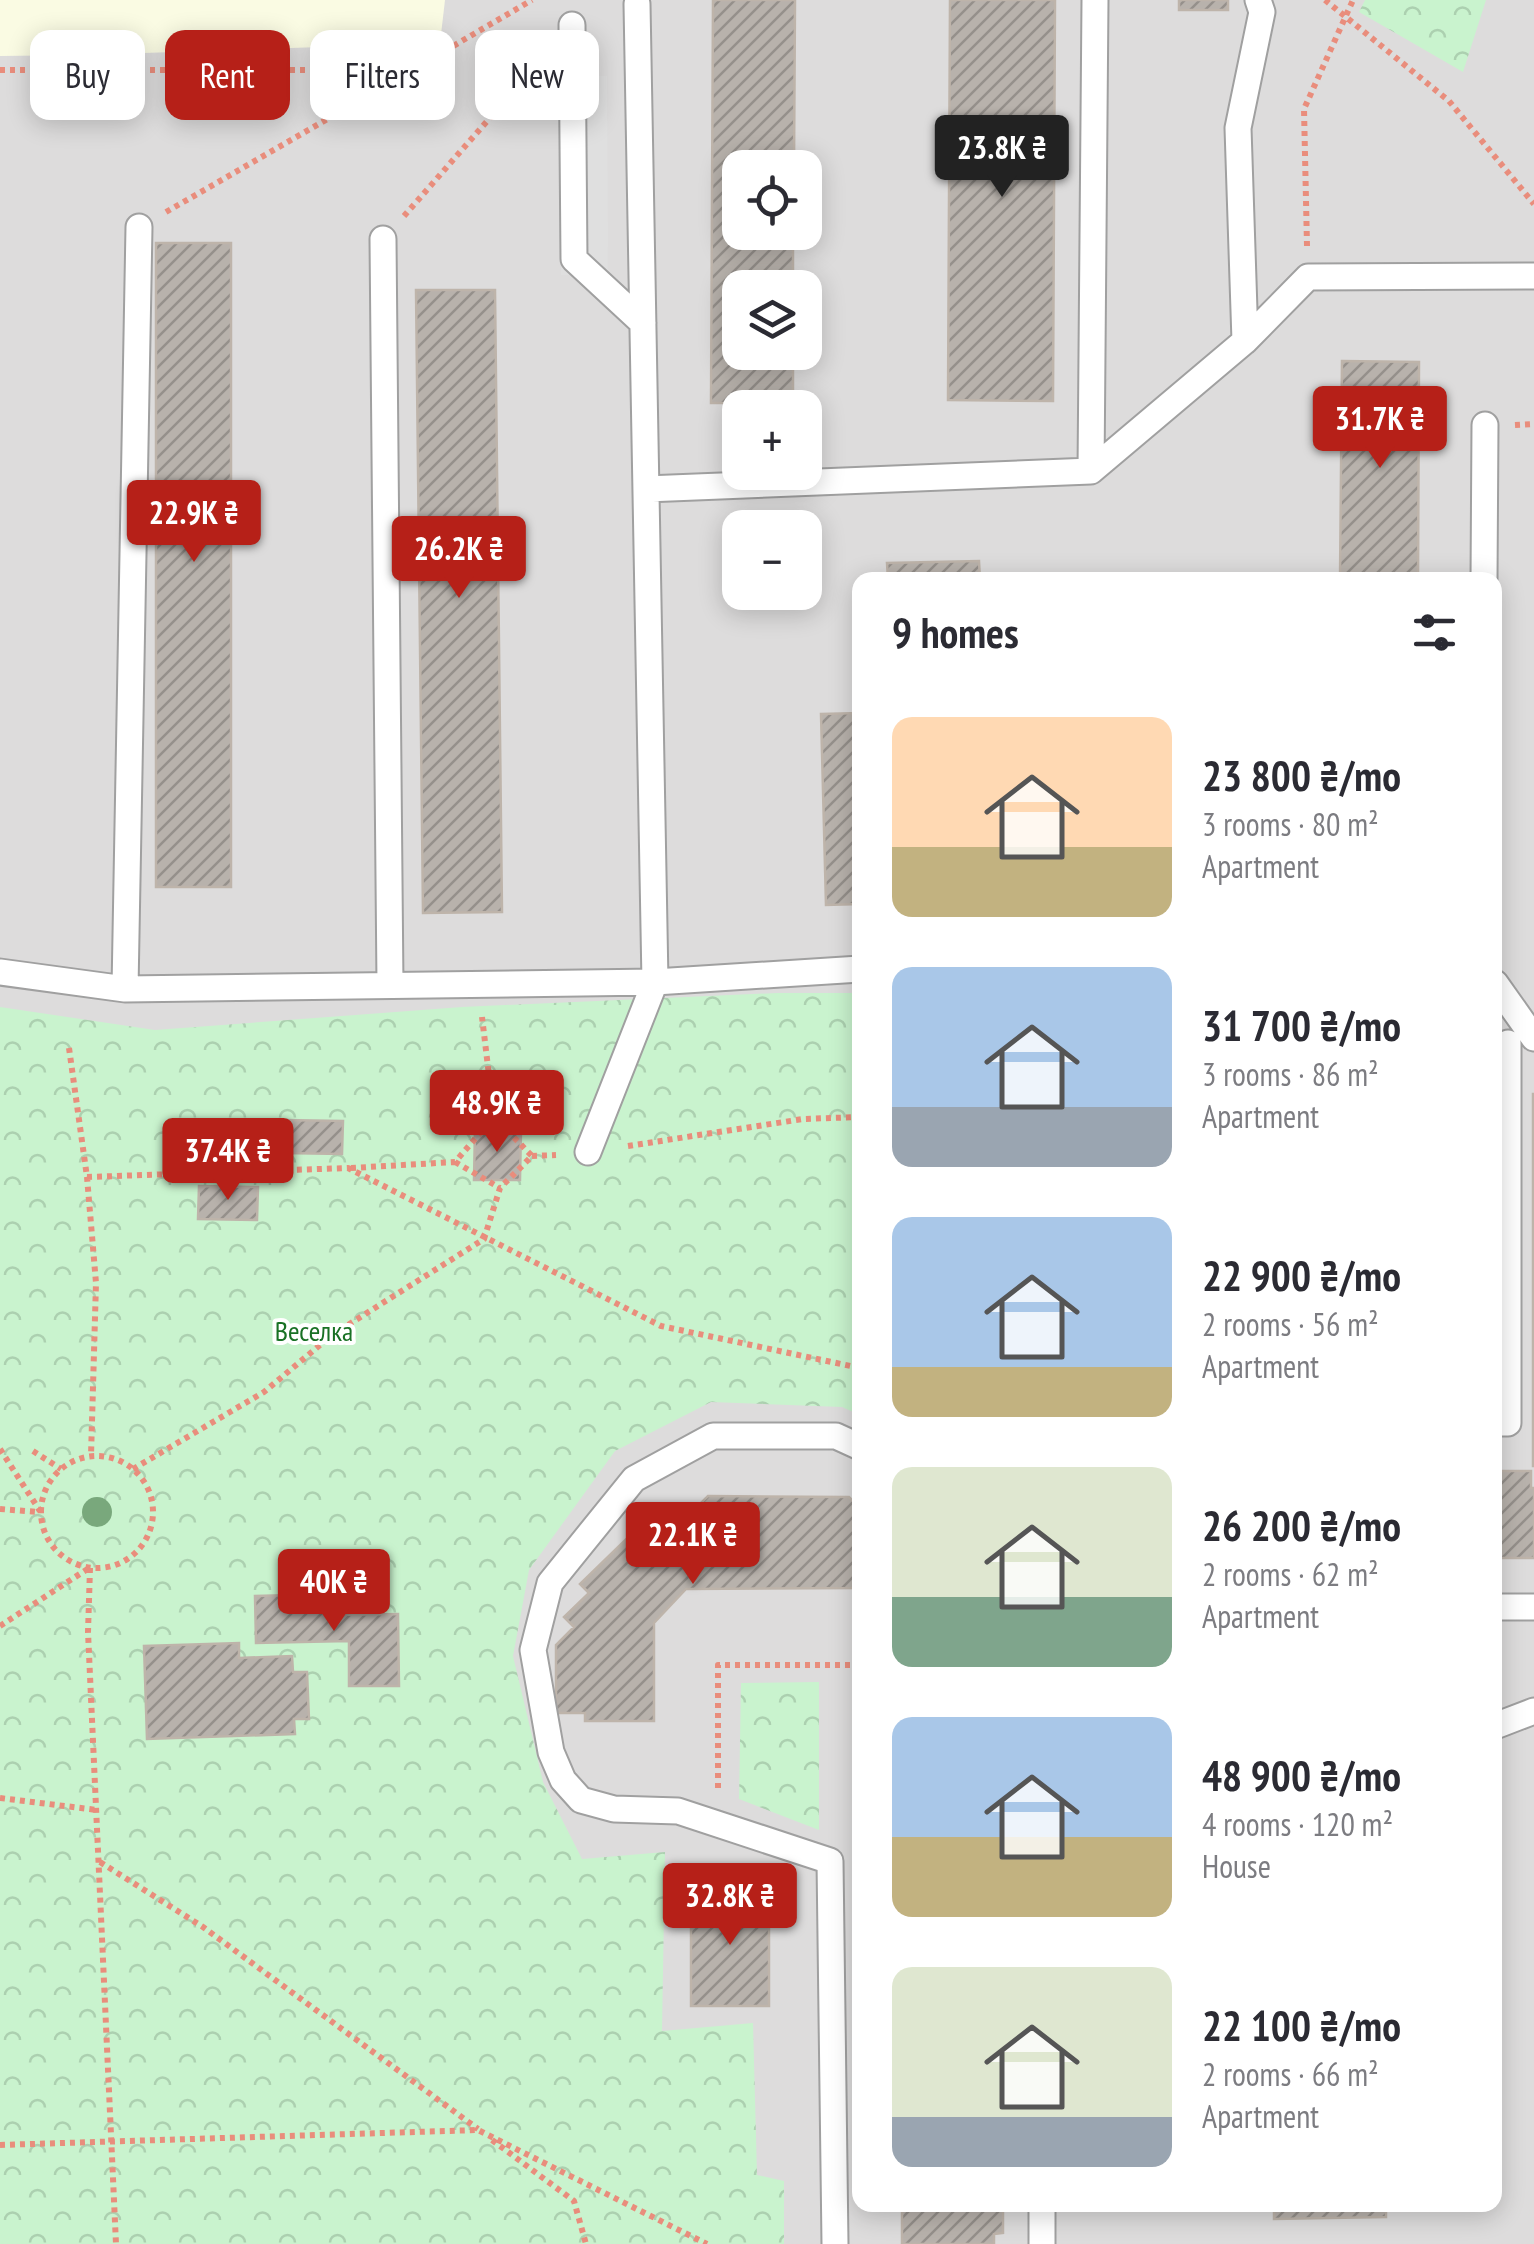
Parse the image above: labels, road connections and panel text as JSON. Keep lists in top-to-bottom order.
{
  "parks": ["Веселка"],
  "page": {
    "chip": [
      "Buy",
      "Rent",
      "Filters",
      "New"
    ],
    "price": [
      "23.8K ₴",
      "31.7K ₴",
      "22.9K ₴",
      "26.2K ₴",
      "48.9K ₴",
      "37.4K ₴",
      "22.1K ₴",
      "40K ₴",
      "32.8K ₴"
    ],
    "map_buttons": ["+", "−"],
    "heading": "9 homes",
    "list": [
      {
        "name": "23 800 ₴/mo",
        "note": "3 rooms · 80 m² · Apartment"
      },
      {
        "name": "31 700 ₴/mo",
        "note": "3 rooms · 86 m² · Apartment"
      },
      {
        "name": "22 900 ₴/mo",
        "note": "2 rooms · 56 m² · Apartment"
      },
      {
        "name": "26 200 ₴/mo",
        "note": "2 rooms · 62 m² · Apartment"
      },
      {
        "name": "48 900 ₴/mo",
        "note": "4 rooms · 120 m² · House"
      },
      {
        "name": "22 100 ₴/mo",
        "note": "2 rooms · 66 m² · Apartment"
      }
    ]
  }
}
